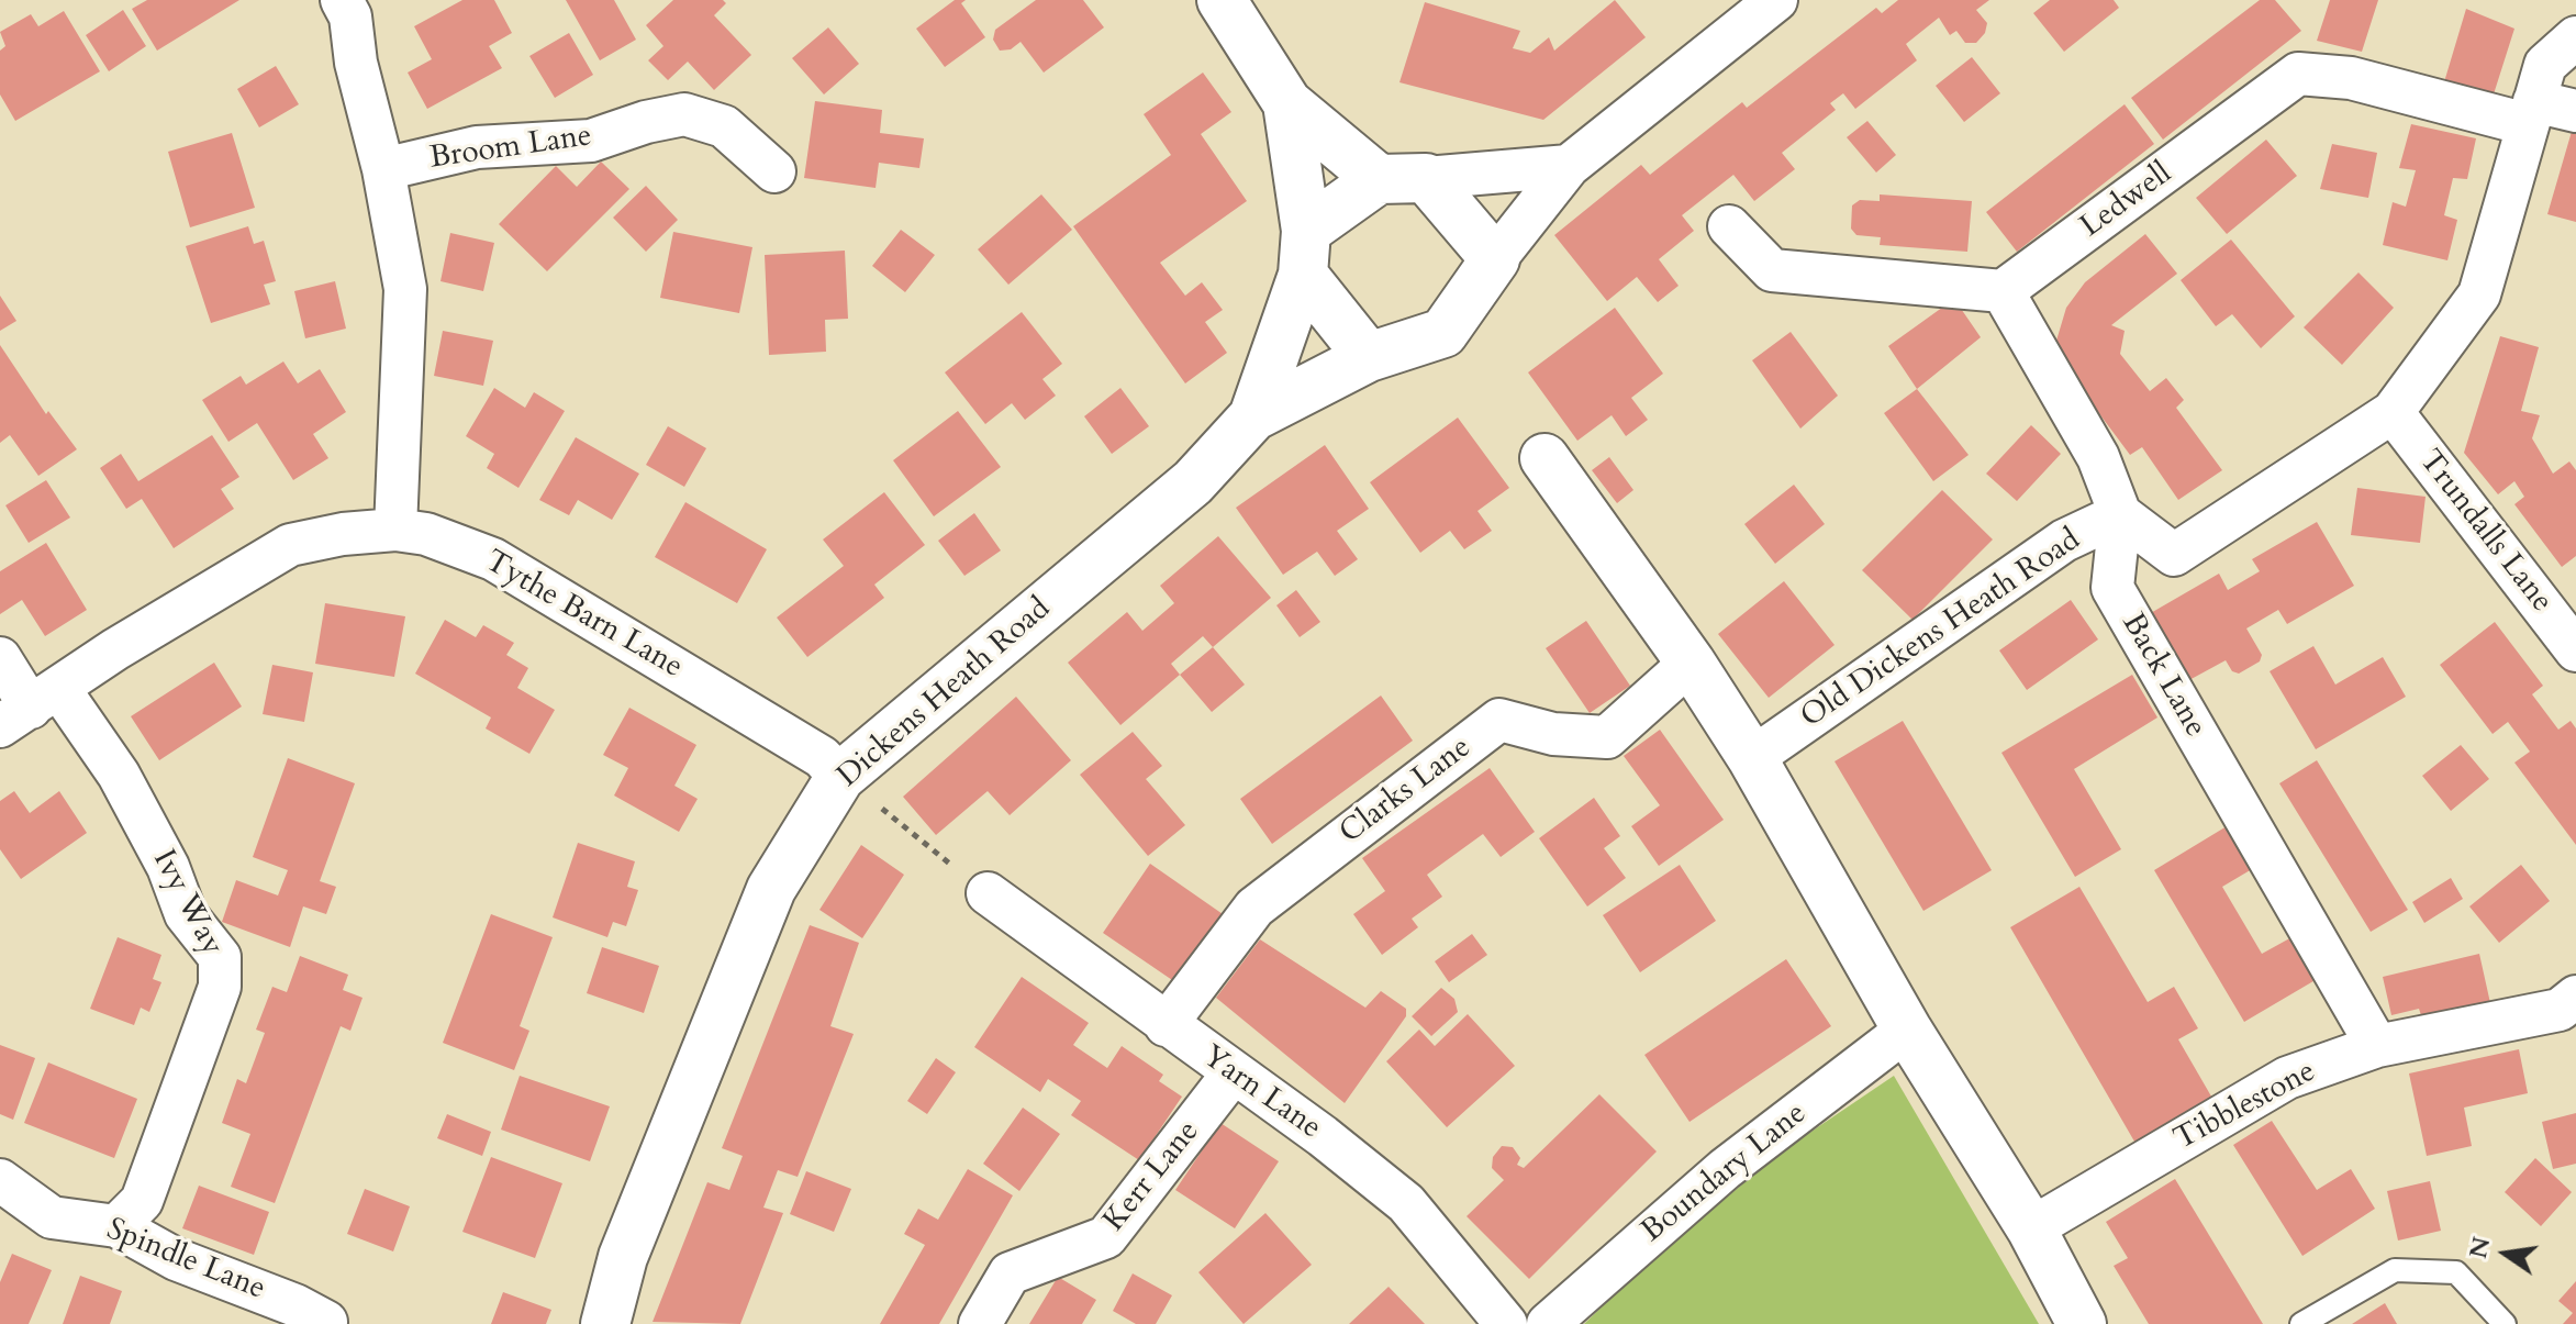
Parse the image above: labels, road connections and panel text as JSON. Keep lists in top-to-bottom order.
{
  "streets": {
    "street": [
      "Broom Lane",
      "Ledwell",
      "Trundalls Lane",
      "Tythe Barn Lane",
      "Old Dickens Heath Road",
      "Back Lane",
      "Dickens Heath Road",
      "Clarks Lane",
      "Ivy Way",
      "Yarn Lane",
      "Tibblestone",
      "Boundary Lane",
      "Kerr Lane",
      "Spindle Lane"
    ]
  },
  "crossings": [
    ["Ledwell", "Back Lane"],
    ["Tythe Barn Lane", "Dickens Heath Road"],
    ["Tythe Barn Lane", "Ivy Way"],
    ["Old Dickens Heath Road", "Back Lane"],
    ["Back Lane", "Tibblestone"],
    ["Clarks Lane", "Yarn Lane"],
    ["Ivy Way", "Spindle Lane"],
    ["Yarn Lane", "Kerr Lane"]
  ],
  "north": "left"
}
